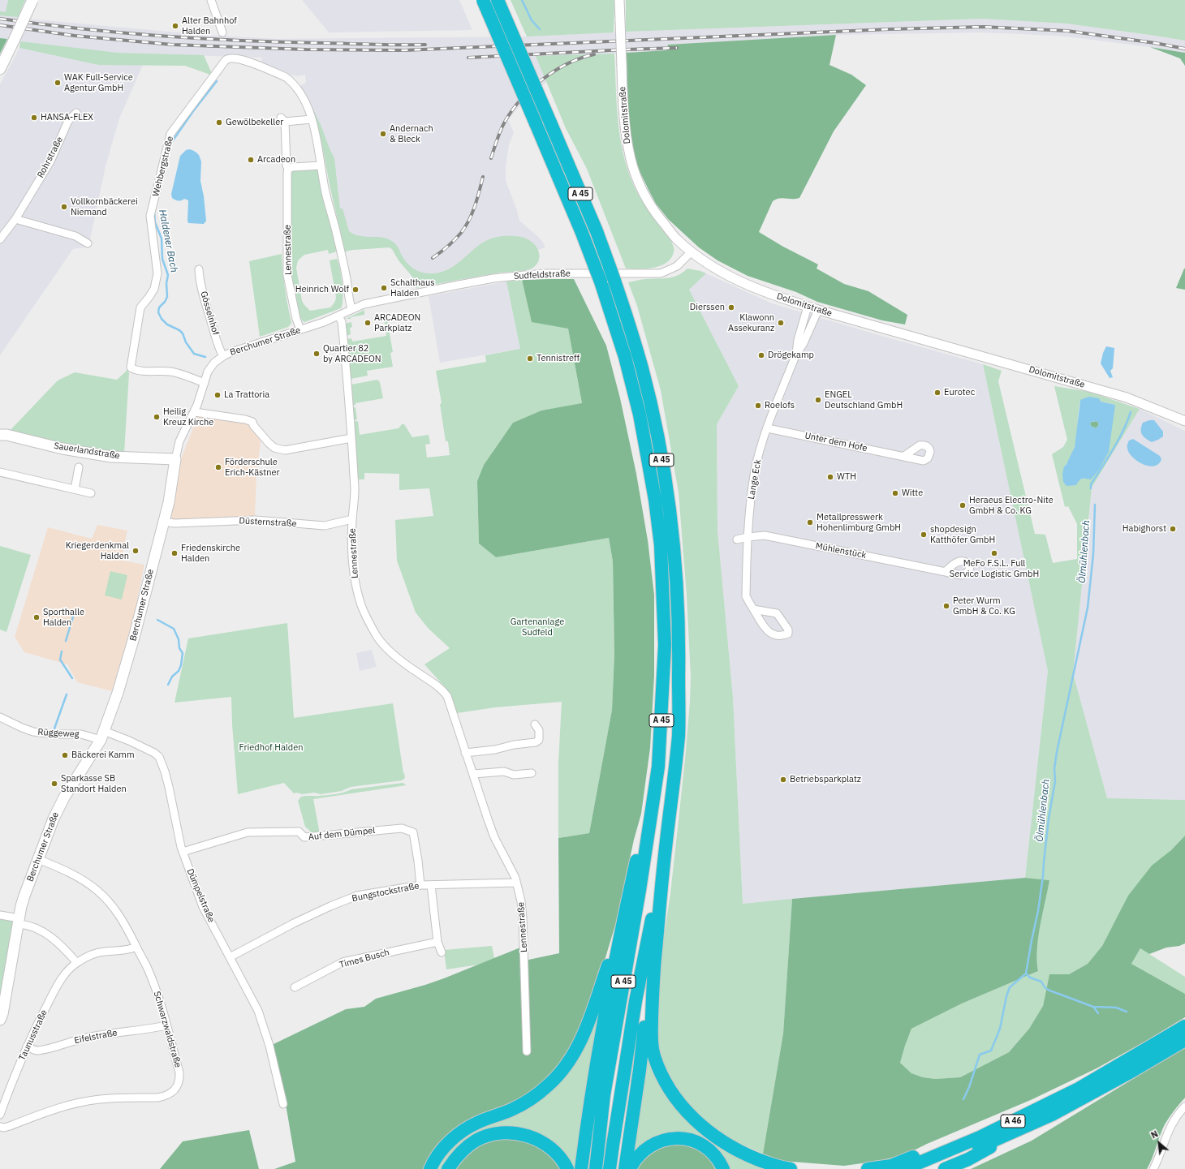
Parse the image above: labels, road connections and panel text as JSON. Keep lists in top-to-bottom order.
{
  "streets": {
    "highway": ["A 45", "A 46"],
    "main road": ["Berchumer Straße", "Sauerlandstraße"],
    "street": [
      "Dolomitstraße",
      "Rohrstraße",
      "Wehbergstraße",
      "Lennestraße",
      "Sudfeldstraße",
      "Gösselnhof",
      "Unter dem Hofe",
      "Lange Eck",
      "Düsternstraße",
      "Mühlenstück",
      "Rüggeweg",
      "Auf dem Dümpel",
      "Bungstockstraße",
      "Dümpelstraße",
      "Times Busch",
      "Schwarzwaldstraße",
      "Taunusstraße",
      "Eifelstraße"
    ]
  },
  "crossings": [
    ["Dolomitstraße", "Sudfeldstraße"],
    ["Dolomitstraße", "Lange Eck"],
    ["Wehbergstraße", "Lennestraße"],
    ["Wehbergstraße", "Berchumer Straße"],
    ["Lennestraße", "Berchumer Straße"],
    ["Lennestraße", "Düsternstraße"],
    ["Lennestraße", "Bungstockstraße"],
    ["Sudfeldstraße", "Berchumer Straße"],
    ["Gösselnhof", "Berchumer Straße"],
    ["Berchumer Straße", "Sauerlandstraße"],
    ["Berchumer Straße", "Düsternstraße"],
    ["Berchumer Straße", "Rüggeweg"],
    ["Berchumer Straße", "Dümpelstraße"],
    ["Berchumer Straße", "Schwarzwaldstraße"],
    ["Unter dem Hofe", "Lange Eck"],
    ["Lange Eck", "Mühlenstück"],
    ["Rüggeweg", "Dümpelstraße"],
    ["Auf dem Dümpel", "Bungstockstraße"],
    ["Auf dem Dümpel", "Dümpelstraße"],
    ["Bungstockstraße", "Dümpelstraße"],
    ["Schwarzwaldstraße", "Taunusstraße"],
    ["Schwarzwaldstraße", "Eifelstraße"],
    ["Taunusstraße", "Eifelstraße"]
  ],
  "water": ["Haldener Bach", "Ölmühlenbach"],
  "parks": ["Gartenanlage Sudfeld", "Friedhof Halden"],
  "places": [
    "Alter Bahnhof Halden",
    "WAK Full-Service Agentur GmbH",
    "HANSA-FLEX",
    "Gewölbekeller",
    "Andernach & Bleck",
    "Arcadeon",
    "Vollkornbäckerei Niemand",
    "Schalthaus Halden",
    "Heinrich Wolf",
    "Dierssen",
    "ARCADEON Parkplatz",
    "Klawonn Assekuranz",
    "Quartier 82 by ARCADEON",
    "Drögekamp",
    "Tennistreff",
    "Eurotec",
    "La Trattoria",
    "ENGEL Deutschland GmbH",
    "Roelofs",
    "Heilig Kreuz Kirche",
    "Förderschule Erich-Kästner",
    "WTH",
    "Witte",
    "Heraeus Electro-Nite GmbH & Co. KG",
    "Metallpresswerk Hohenlimburg GmbH",
    "Habighorst",
    "shopdesign Katthöfer GmbH",
    "Kriegerdenkmal Halden",
    "Friedenskirche Halden",
    "MeFo F.S.L. Full Service Logistic GmbH",
    "Peter Wurm GmbH & Co. KG",
    "Sporthalle Halden",
    "Bäckerei Kamm",
    "Betriebsparkplatz",
    "Sparkasse SB Standort Halden"
  ],
  "north": "top left"
}
